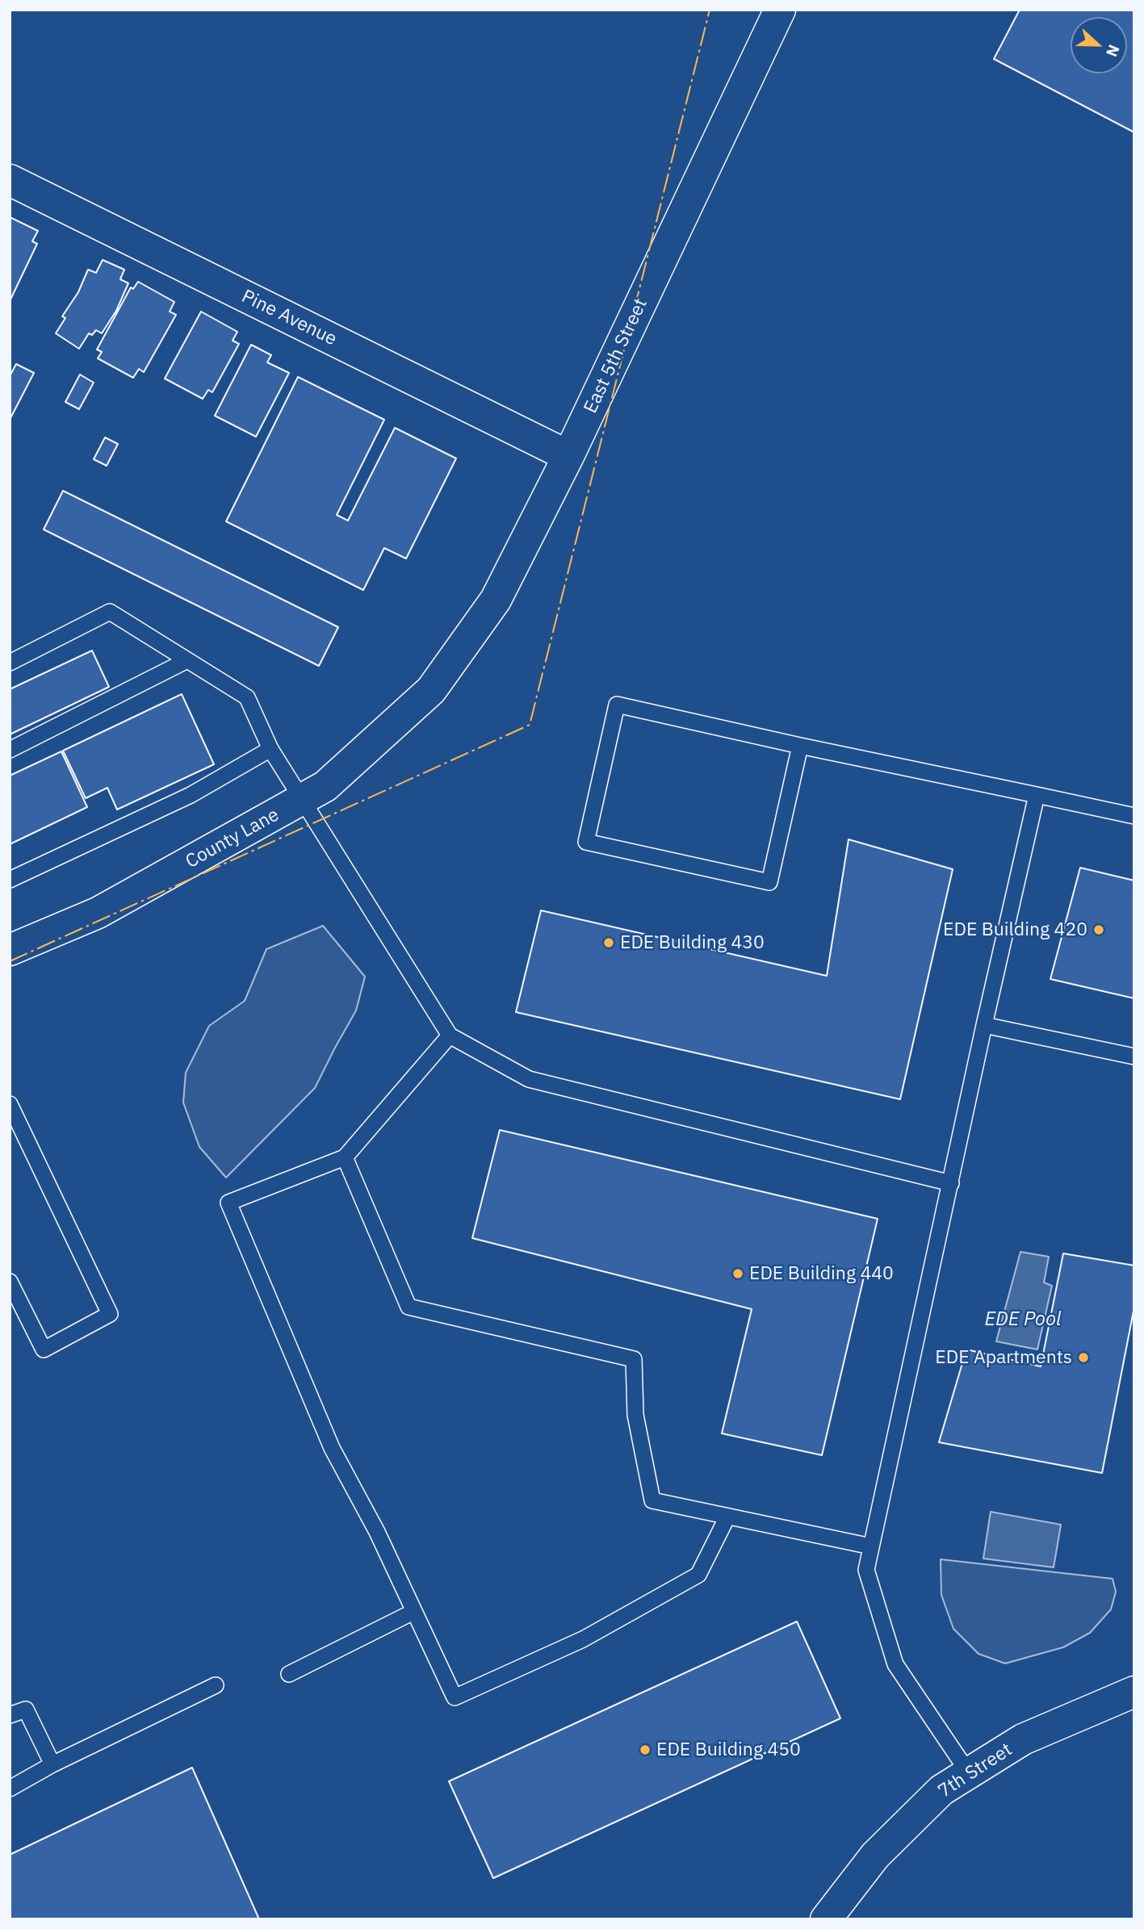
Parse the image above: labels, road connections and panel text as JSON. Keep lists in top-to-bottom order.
{
  "streets": {
    "street": [
      "Pine Avenue",
      "East 5th Street",
      "County Lane",
      "7th Street"
    ]
  },
  "crossings": [
    ["Pine Avenue", "East 5th Street"],
    ["East 5th Street", "County Lane"]
  ],
  "water": ["EDE Pool"],
  "places": [
    "EDE Building 420",
    "EDE Building 430",
    "EDE Building 440",
    "EDE Apartments",
    "EDE Building 450"
  ],
  "north": "right"
}
